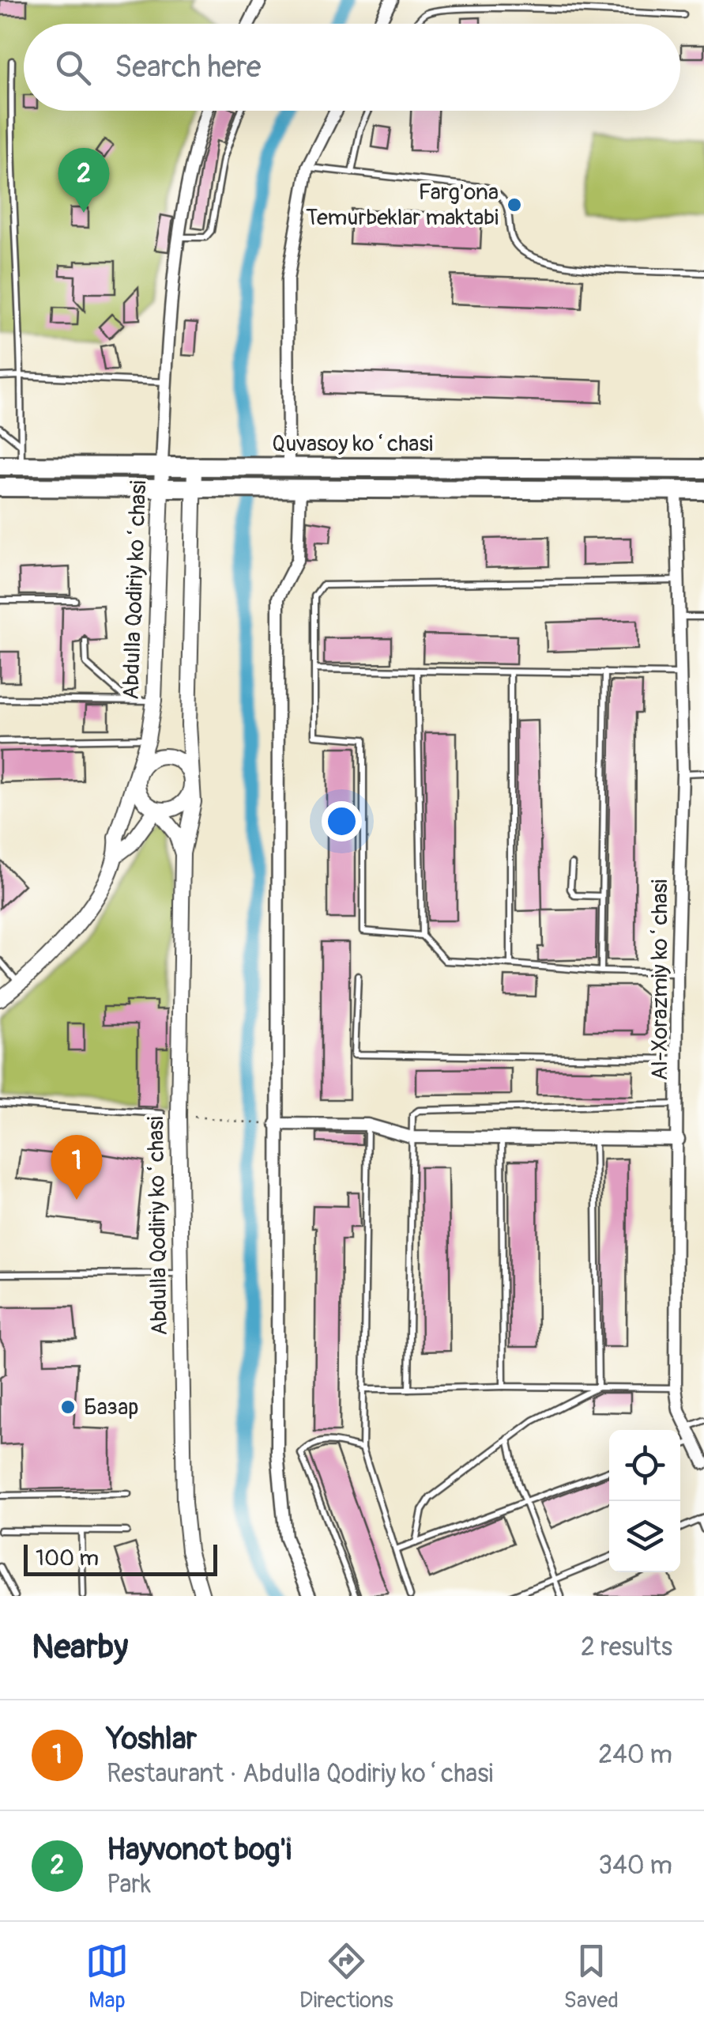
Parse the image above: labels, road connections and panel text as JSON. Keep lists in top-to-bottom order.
{
  "streets": {
    "main road": ["Quvasoy koʻchasi"],
    "street": ["Abdulla Qodiriy koʻchasi", "Al-Xorazmiy koʻchasi"]
  },
  "crossings": [
    ["Quvasoy koʻchasi", "Abdulla Qodiriy koʻchasi"],
    ["Quvasoy koʻchasi", "Al-Xorazmiy koʻchasi"]
  ],
  "places": ["Farg'ona Temurbeklar maktabi", "Базар"],
  "scale_bar": "100 m",
  "page": {
    "search": "Search here",
    "pins": ["2", "1"],
    "scale": "100 m",
    "heading": ["Nearby", "2 results"],
    "list": [
      {
        "mark": "1",
        "name": "Yoshlar",
        "note": "Restaurant · Abdulla Qodiriy koʻchasi",
        "value": "240 m"
      },
      {
        "mark": "2",
        "name": "Hayvonot bog'i",
        "note": "Park",
        "value": "340 m"
      }
    ],
    "nav": ["Map", "Directions", "Saved"]
  }
}
